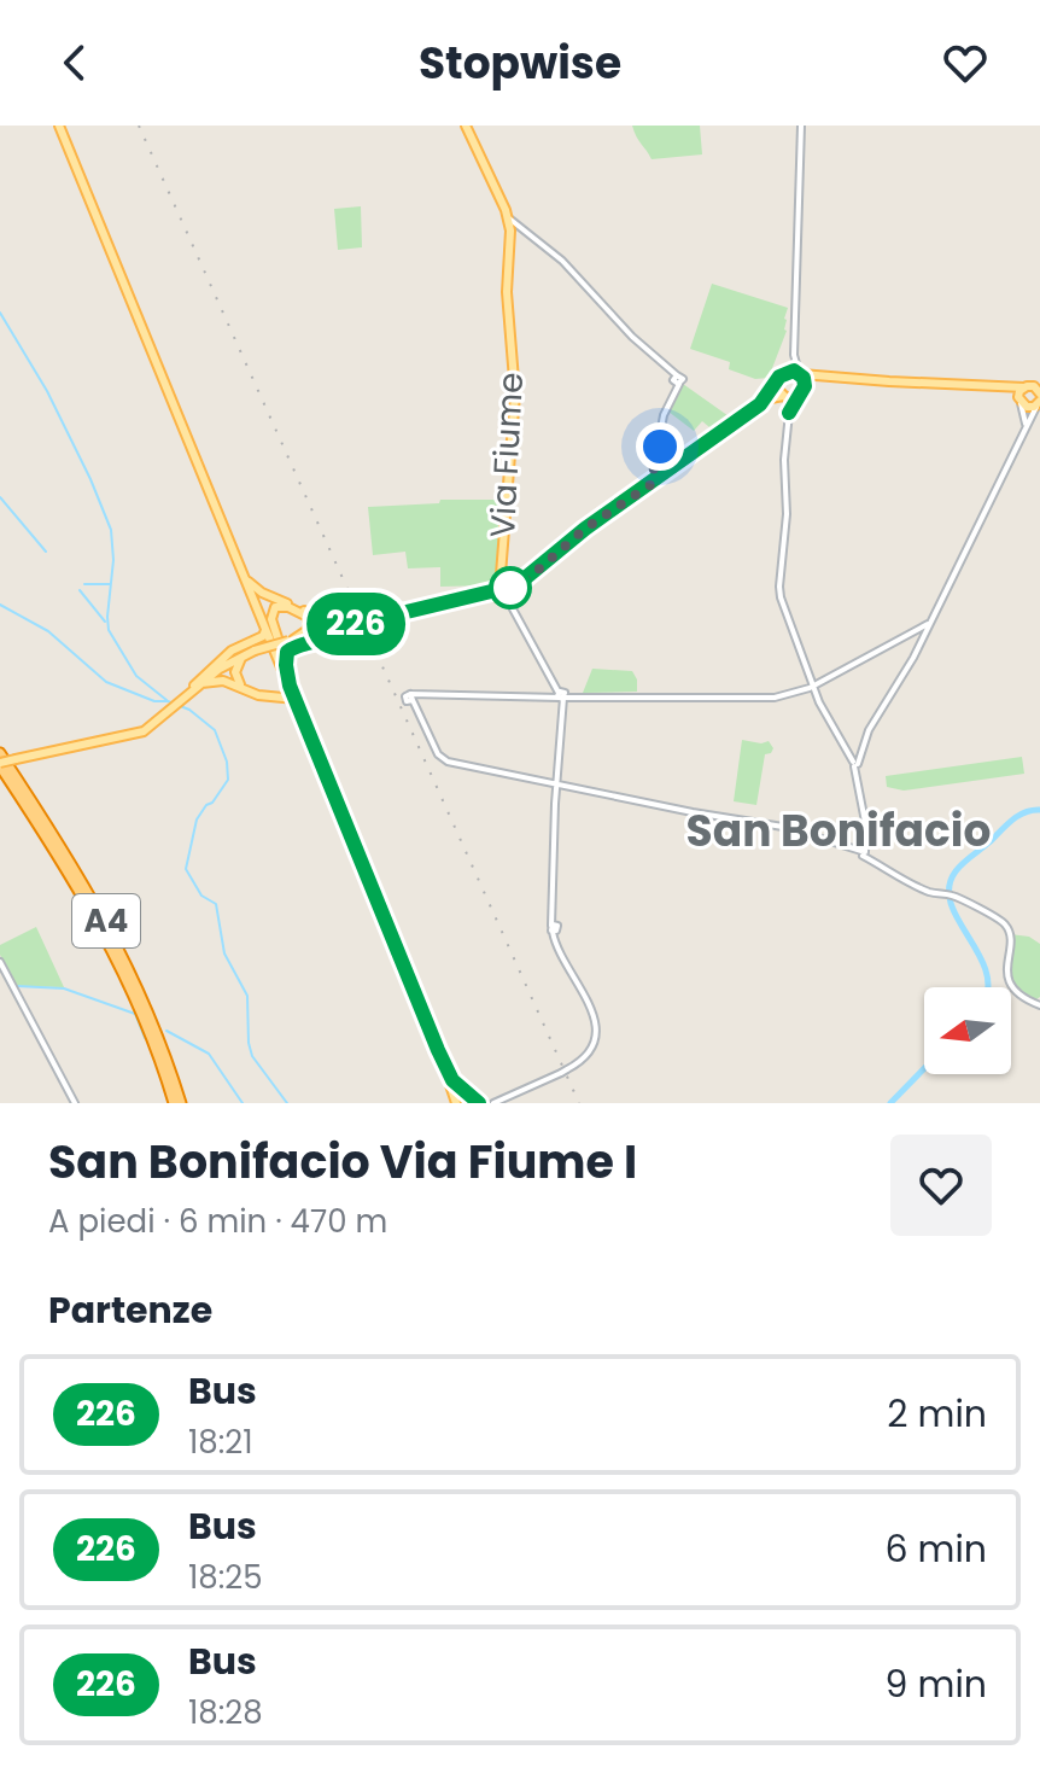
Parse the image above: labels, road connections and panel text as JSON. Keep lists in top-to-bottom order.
{
  "streets": {
    "highway": ["A4"],
    "main road": ["Via Fiume"]
  },
  "districts": ["San Bonifacio"],
  "lines": ["bus line 226"],
  "north": "left",
  "page": {
    "header": "Stopwise",
    "on_map": "226",
    "heading": [
      ["San Bonifacio Via Fiume I", "A piedi · 6 min · 470 m"],
      "Partenze"
    ],
    "list": [
      {
        "mark": "226",
        "name": "Bus",
        "note": "18:21",
        "value": "2 min"
      },
      {
        "mark": "226",
        "name": "Bus",
        "note": "18:25",
        "value": "6 min"
      },
      {
        "mark": "226",
        "name": "Bus",
        "note": "18:28",
        "value": "9 min"
      }
    ]
  }
}
